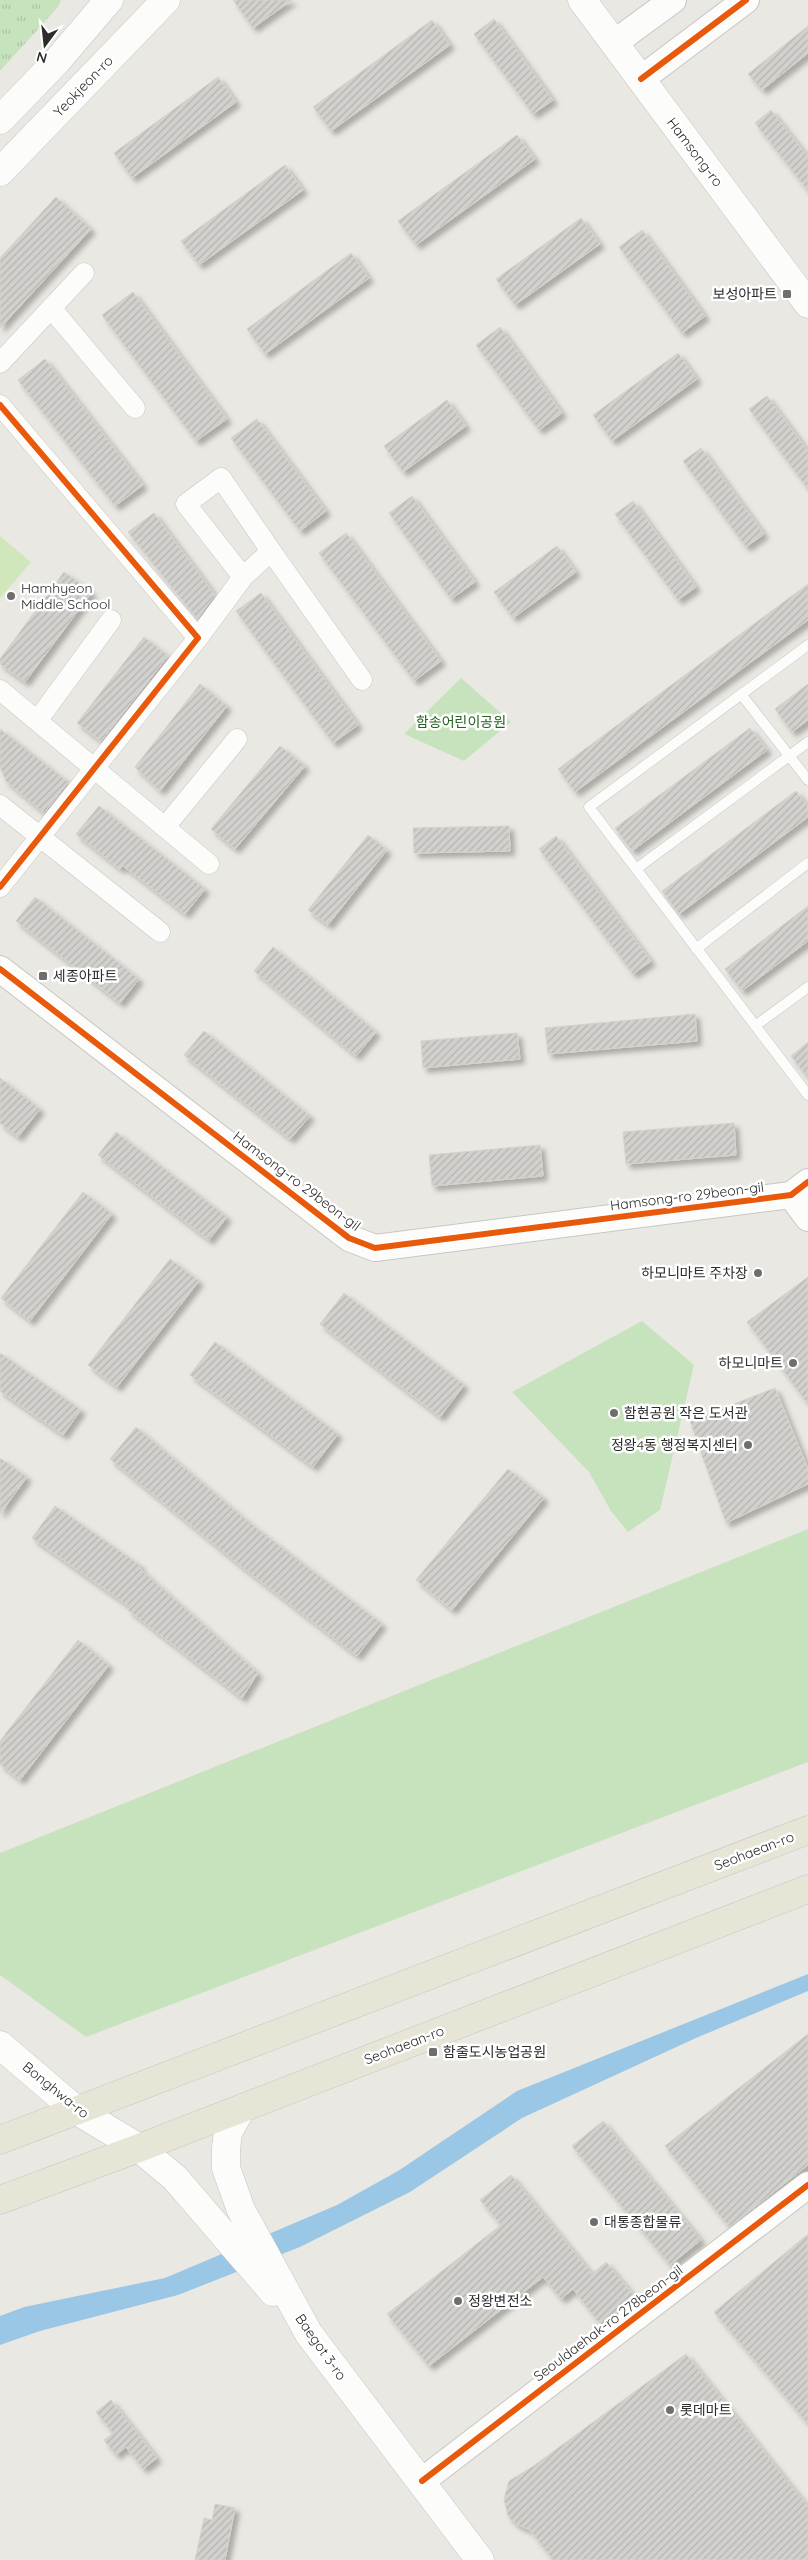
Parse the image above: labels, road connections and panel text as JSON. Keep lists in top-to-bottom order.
{
  "streets": {
    "main road": [
      "Yeokjeon-ro",
      "Hamsong-ro",
      "Seohaean-ro",
      "Bonghwa-ro",
      "Baegot 3-ro"
    ],
    "street": ["Hamsong-ro 29beon-gil", "Seouldaehak-ro 278beon-gil"]
  },
  "crossings": [
    ["Seohaean-ro", "Bonghwa-ro"],
    ["Seohaean-ro", "Baegot 3-ro"],
    ["Seouldaehak-ro 278beon-gil", "Baegot 3-ro"]
  ],
  "parks": ["함송어린이공원"],
  "places": {
    "transit": ["보성아파트", "세종아파트", "함줄도시농업공원"],
    "other": [
      "Hamhyeon Middle School",
      "하모니마트 주차장",
      "하모니마트",
      "함현공원 작은 도서관",
      "정왕4동 행정복지센터",
      "대통종합물류",
      "정왕변전소",
      "롯데마트"
    ]
  },
  "north": "bottom"
}
